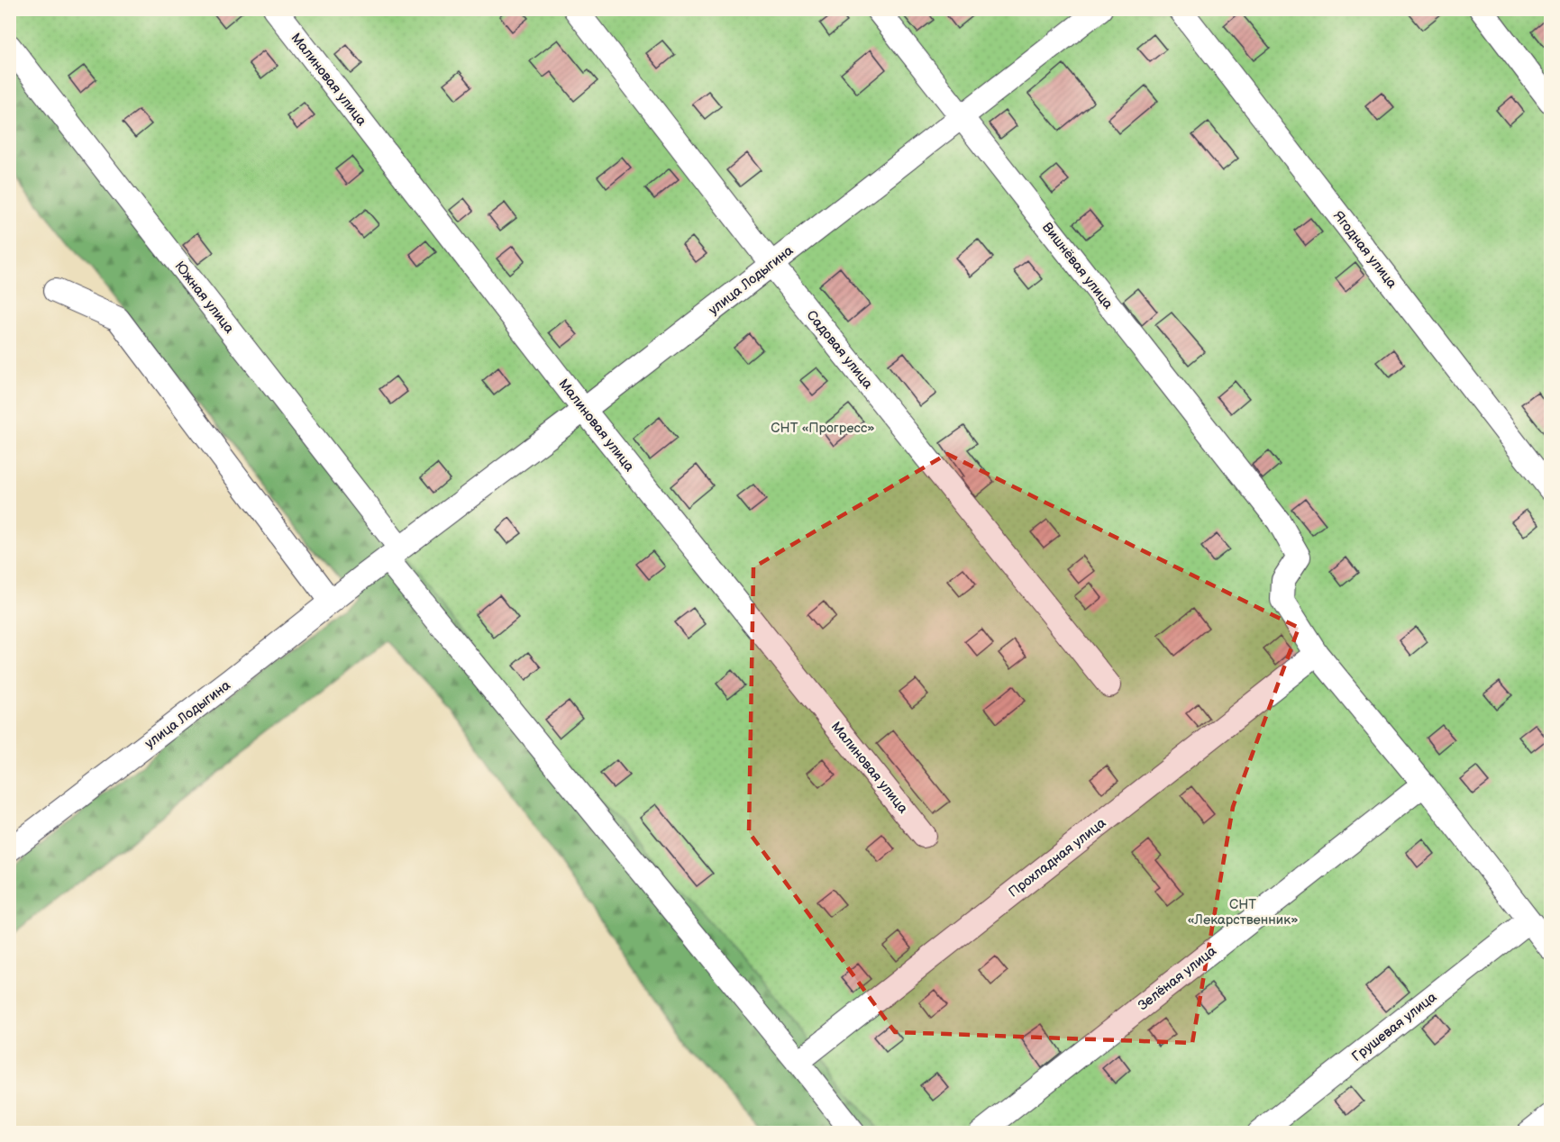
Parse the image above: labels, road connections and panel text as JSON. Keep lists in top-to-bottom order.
{
  "streets": {
    "street": [
      "Малиновая улица",
      "Ягодная улица",
      "Вишнёвая улица",
      "улица Лодыгина",
      "Южная улица",
      "Садовая улица",
      "Прохладная улица",
      "Зелёная улица",
      "Грушевая улица"
    ]
  },
  "crossings": [
    ["Малиновая улица", "улица Лодыгина"],
    ["Вишнёвая улица", "улица Лодыгина"],
    ["Вишнёвая улица", "Прохладная улица"],
    ["улица Лодыгина", "Южная улица"],
    ["улица Лодыгина", "Садовая улица"],
    ["Южная улица", "Прохладная улица"]
  ],
  "parks": ["СНТ «Прогресс»", "СНТ «Лекарственник»"]
}
